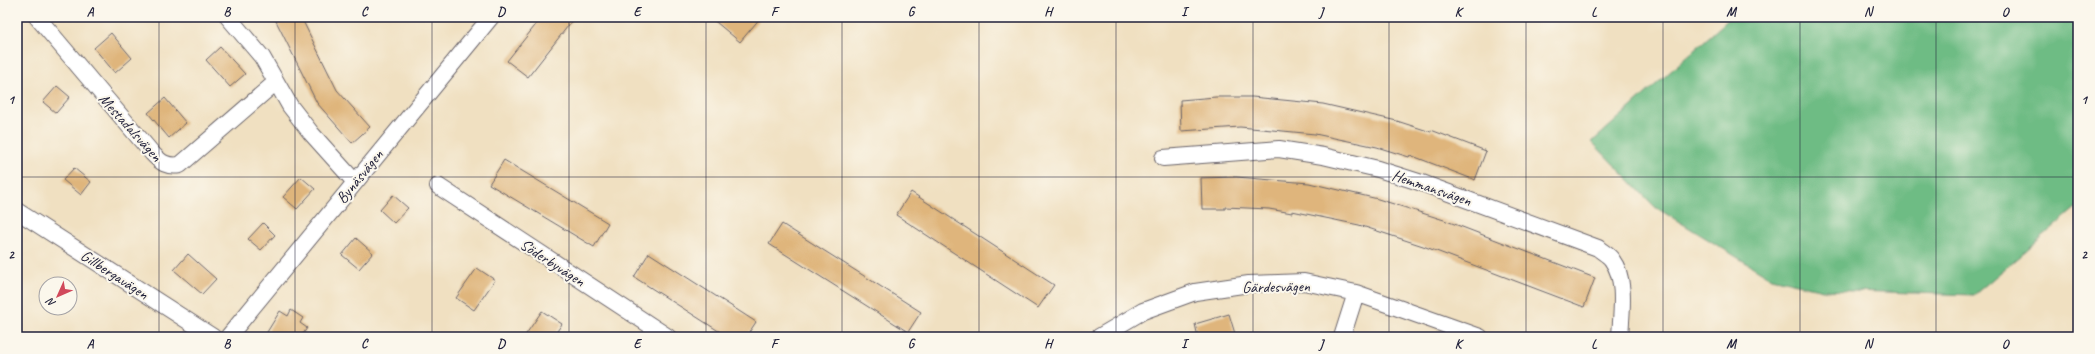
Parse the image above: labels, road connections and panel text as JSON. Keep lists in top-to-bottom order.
{
  "streets": {
    "street": [
      "Mestadalsvägen",
      "Bynäsvägen",
      "Hemmansvägen",
      "Söderbyvägen",
      "Gillbergavägen",
      "Gärdesvägen"
    ]
  },
  "north": "bottom left",
  "grid": {
    "columns": [
      "A",
      "B",
      "C",
      "D",
      "E",
      "F",
      "G",
      "H",
      "I",
      "J",
      "K",
      "L",
      "M",
      "N",
      "O"
    ],
    "rows": ["1", "2"]
  }
}
